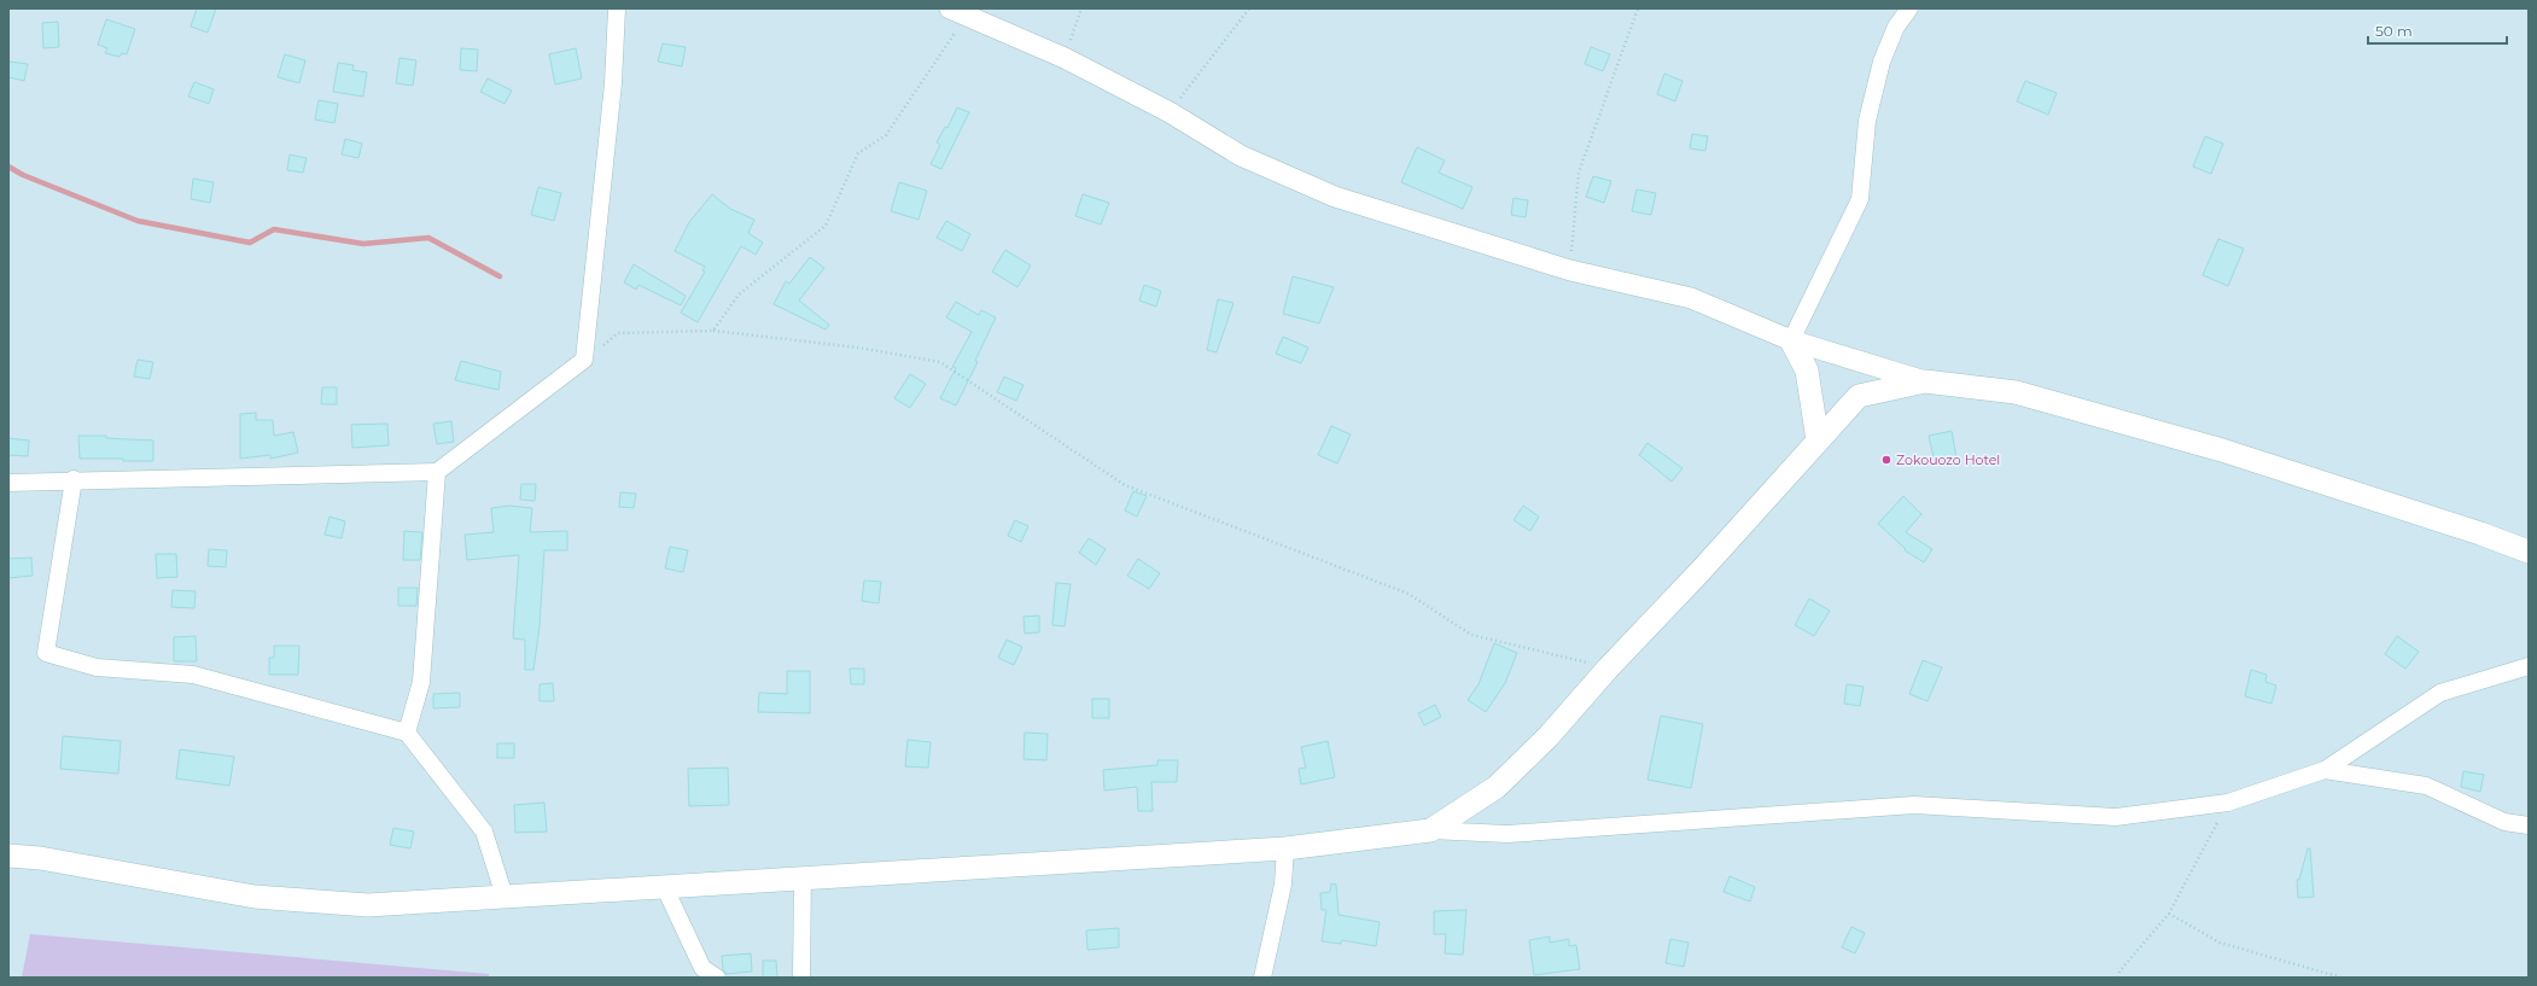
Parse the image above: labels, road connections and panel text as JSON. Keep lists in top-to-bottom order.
{
  "places": ["Zokouozo Hotel"],
  "scale_bar": "50 m"
}
